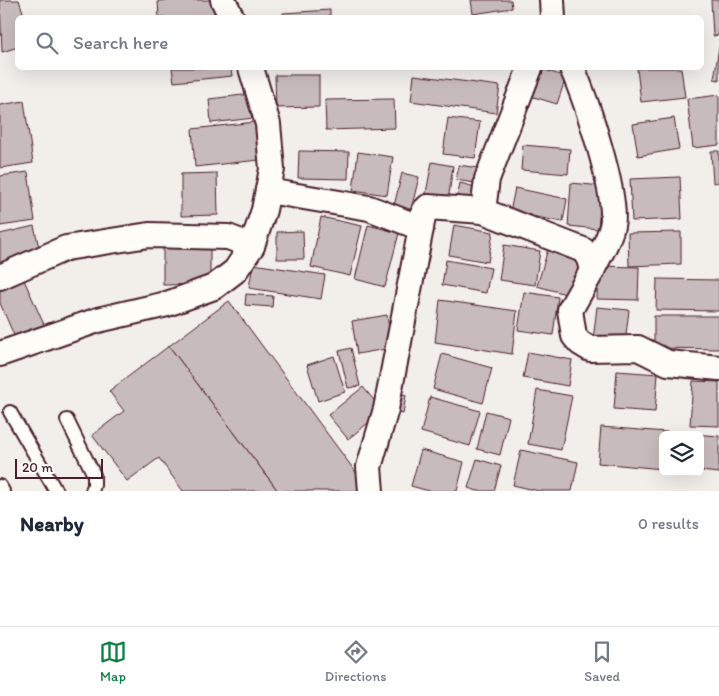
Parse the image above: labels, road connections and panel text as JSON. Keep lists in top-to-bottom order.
{
  "scale_bar": "20 m",
  "page": {
    "search": "Search here",
    "scale": "20 m",
    "heading": ["Nearby", "0 results"],
    "nav": ["Map", "Directions", "Saved"]
  }
}
